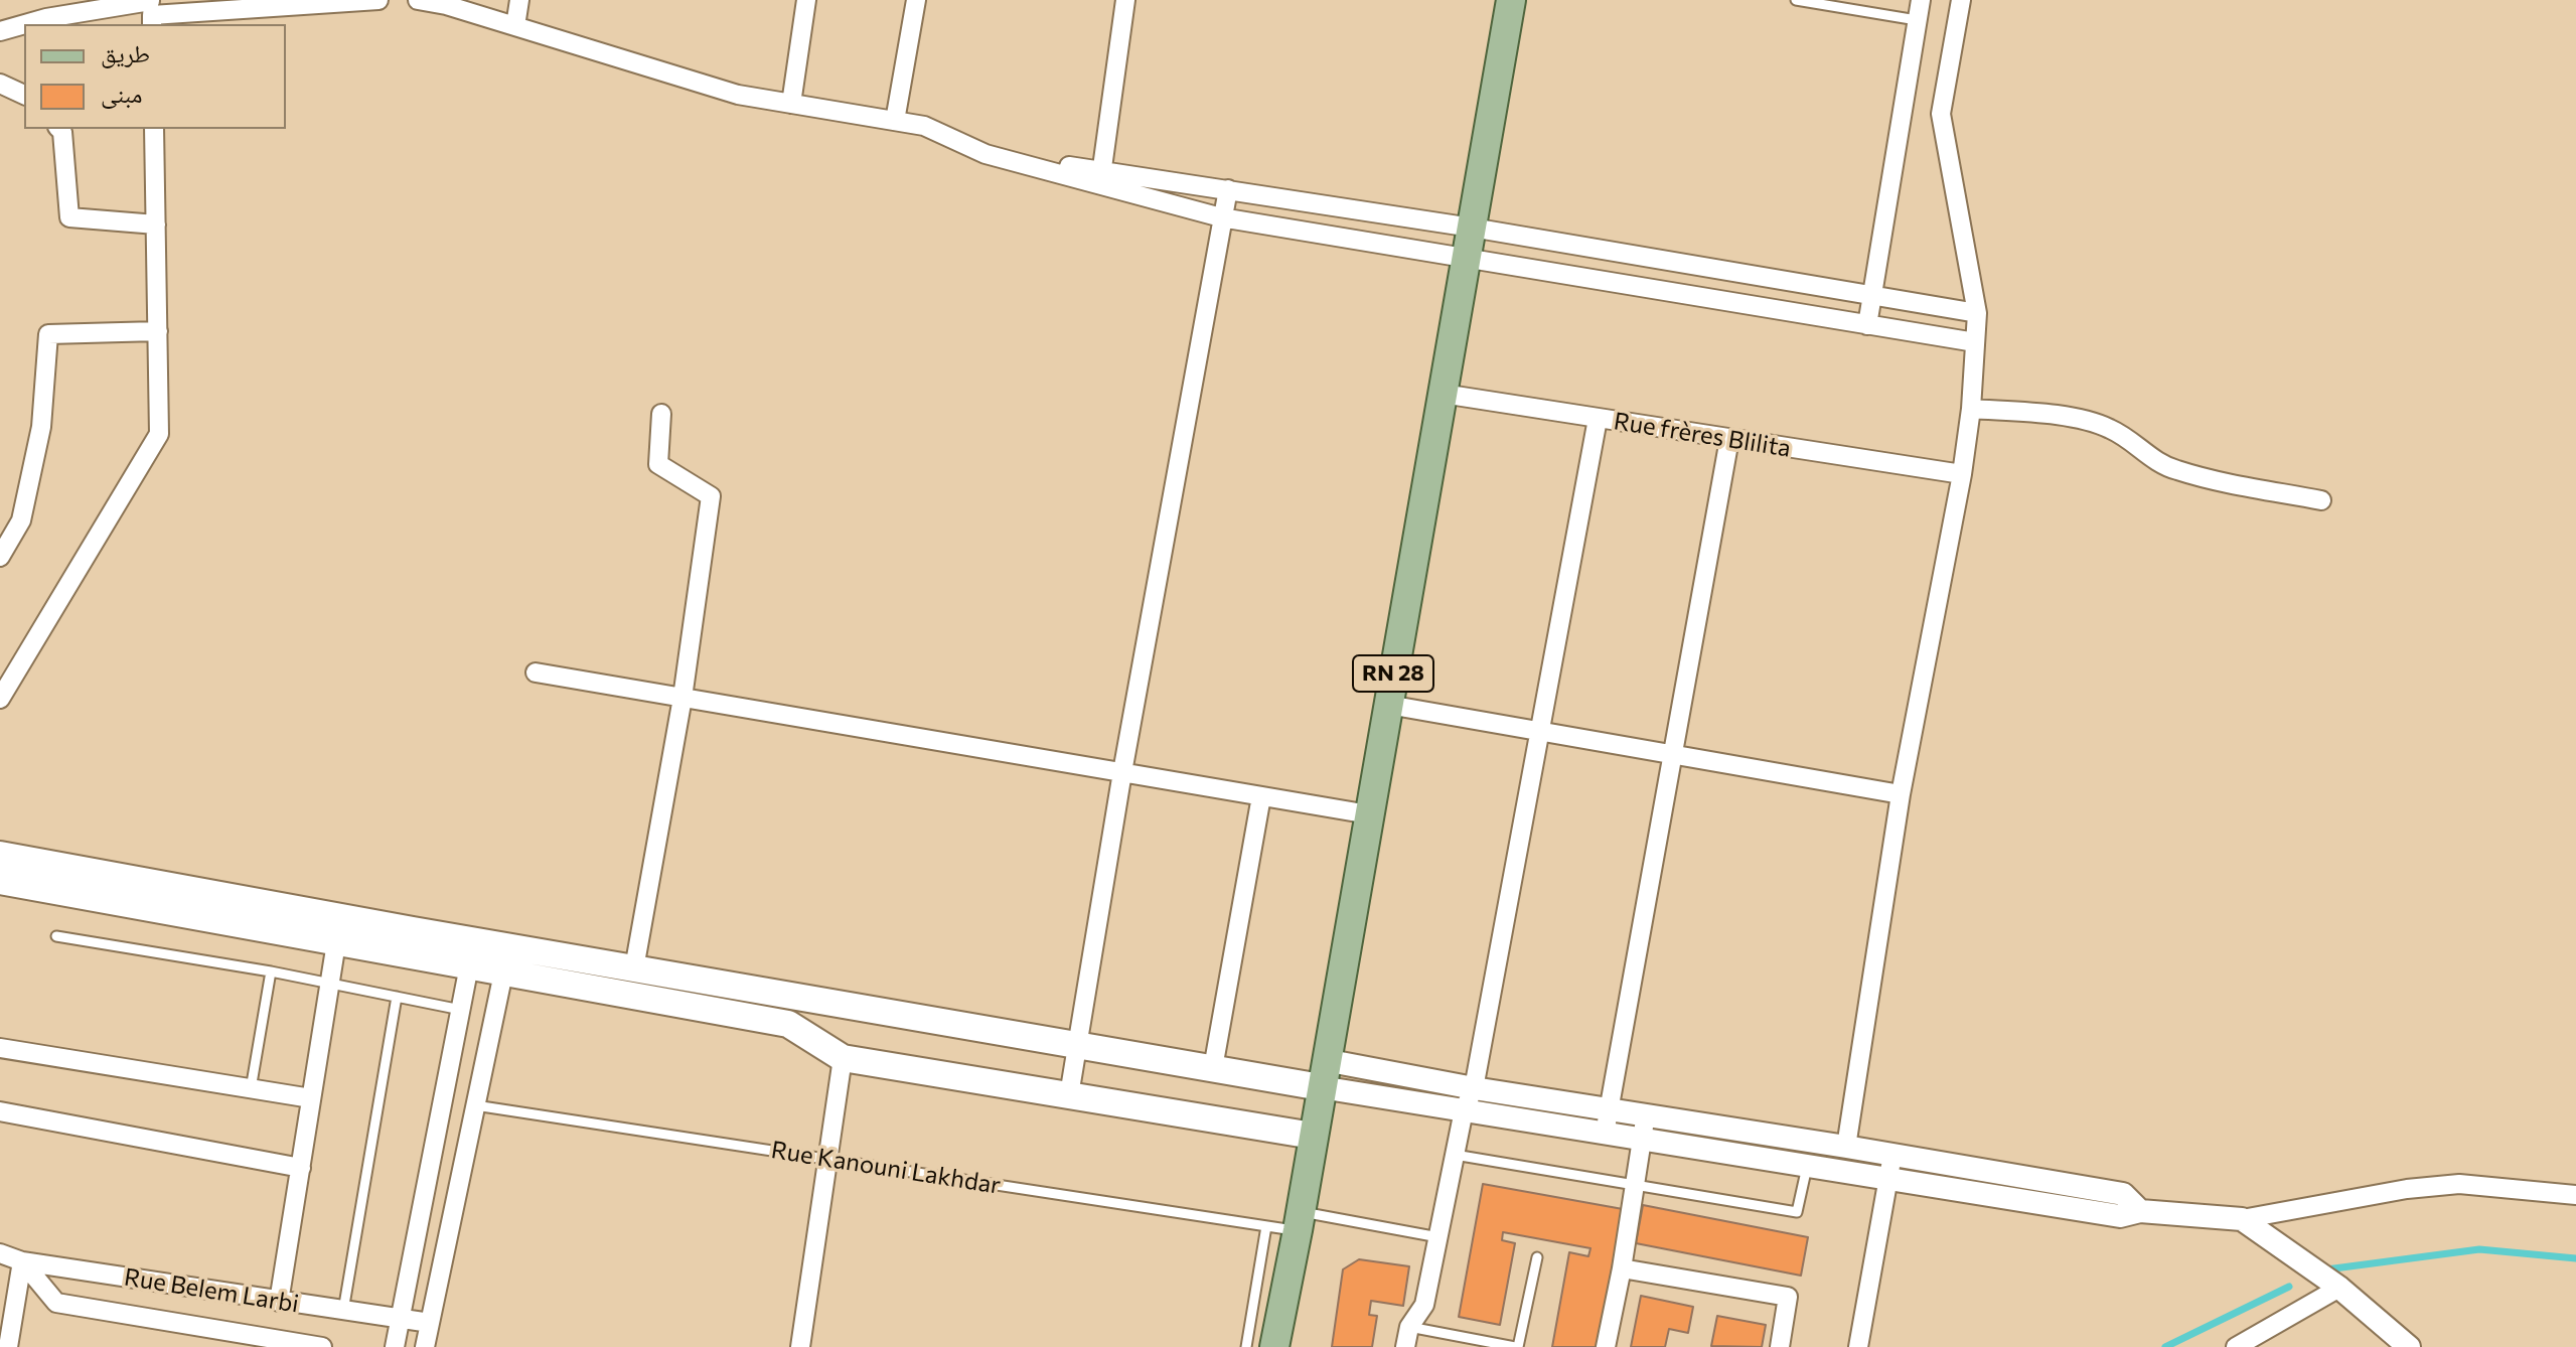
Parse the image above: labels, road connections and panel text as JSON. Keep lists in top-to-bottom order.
{
  "streets": {
    "main road": ["RN 28"],
    "street": ["Rue frères Blilita", "Rue Belem Larbi"],
    "lane": ["Rue Kanouni Lakhdar"]
  },
  "crossings": [
    ["Rue frères Blilita", "RN 28"],
    ["RN 28", "Rue Kanouni Lakhdar"]
  ],
  "legend": ["طريق", "مبنى"]
}
